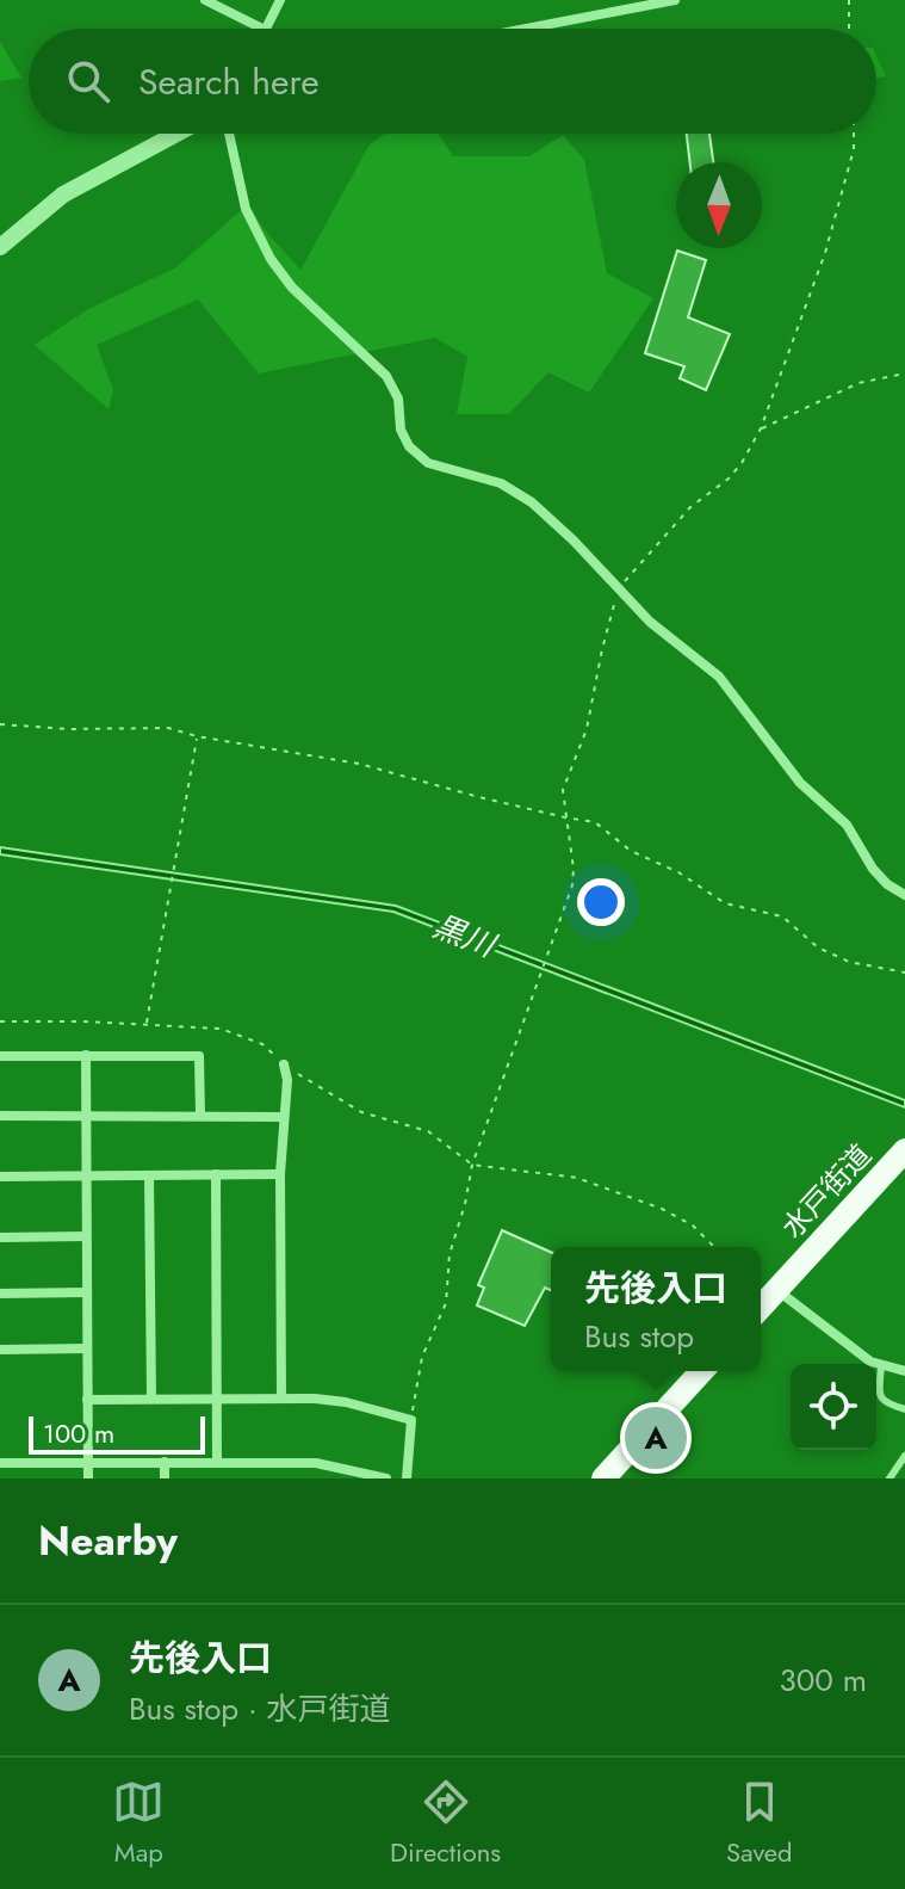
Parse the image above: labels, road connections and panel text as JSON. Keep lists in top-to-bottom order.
{
  "streets": {
    "highway": ["水戸街道"]
  },
  "water": ["黒川"],
  "scale_bar": "100 m",
  "north": "bottom",
  "page": {
    "search": "Search here",
    "popup": ["先後入口", "Bus stop"],
    "pins": "A",
    "scale": "100 m",
    "heading": "Nearby",
    "list": [
      {
        "mark": "A",
        "name": "先後入口",
        "note": "Bus stop · 水戸街道",
        "value": "300 m"
      }
    ],
    "nav": ["Map", "Directions", "Saved"]
  }
}
